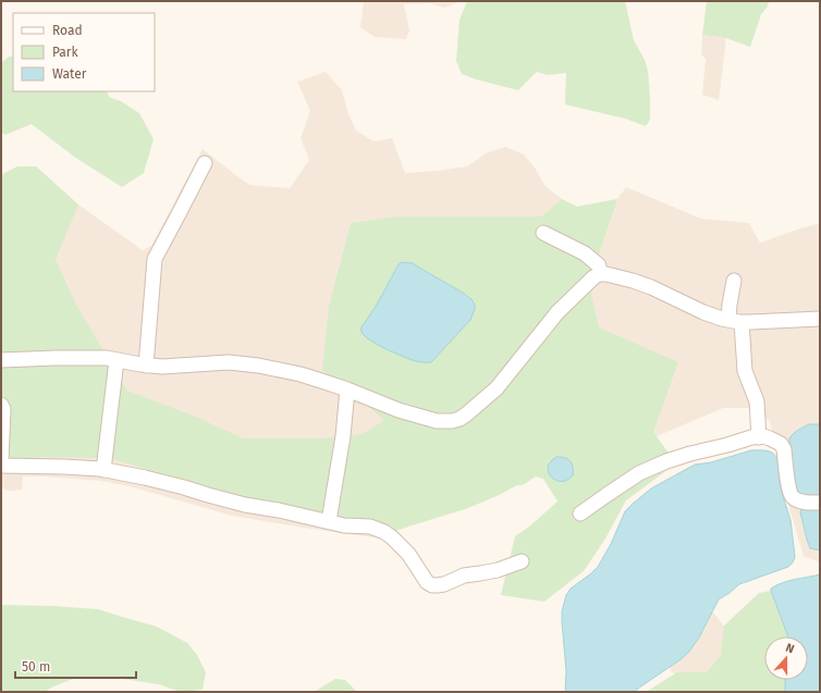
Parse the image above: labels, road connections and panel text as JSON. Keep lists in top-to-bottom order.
{
  "legend": ["Road", "Park", "Water"],
  "scale_bar": "50 m",
  "north": "top"
}
